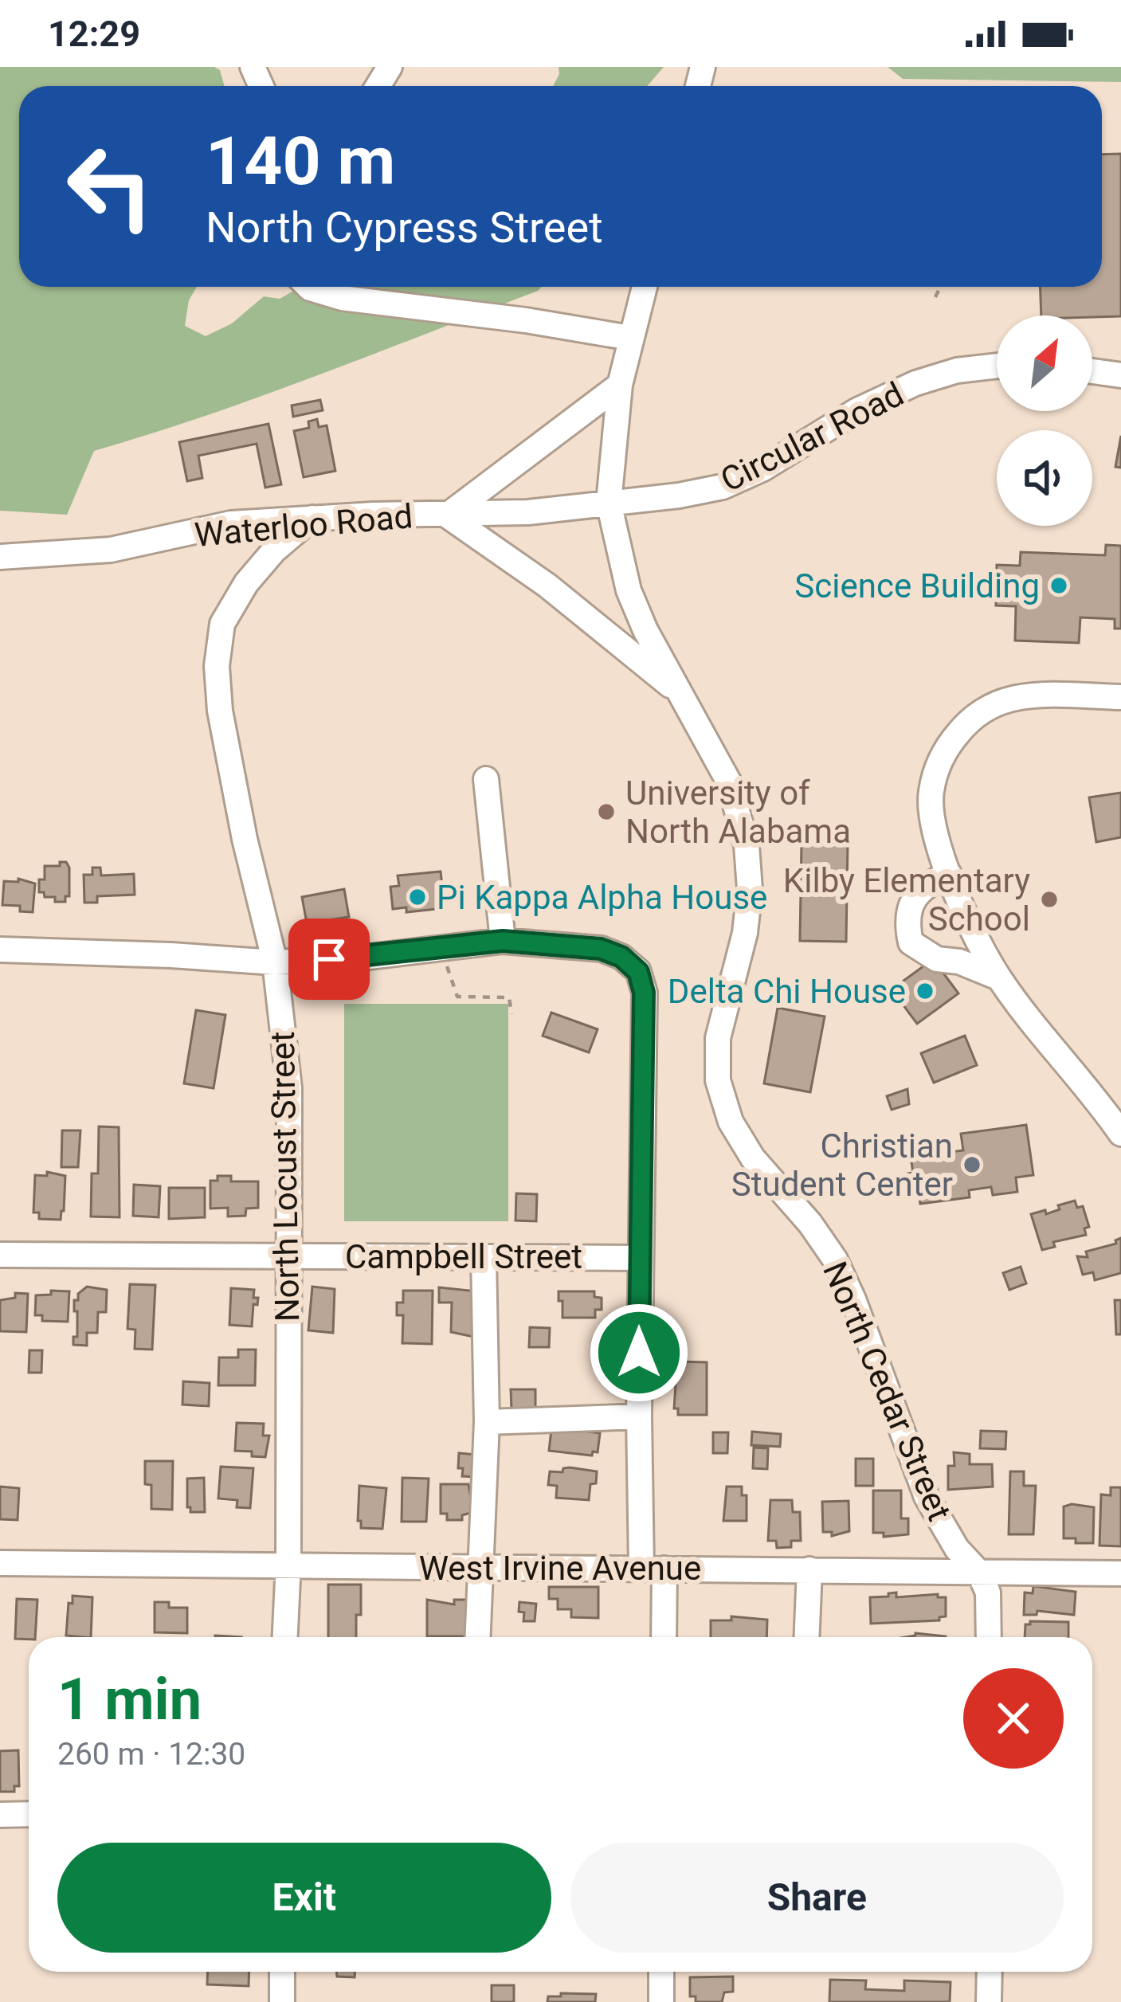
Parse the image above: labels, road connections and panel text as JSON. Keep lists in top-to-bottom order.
{
  "streets": {
    "street": [
      "Circular Road",
      "Waterloo Road",
      "North Locust Street",
      "Campbell Street",
      "North Cedar Street",
      "West Irvine Avenue"
    ]
  },
  "crossings": [
    ["Circular Road", "Waterloo Road"],
    ["Circular Road", "North Cedar Street"],
    ["Waterloo Road", "North Locust Street"],
    ["Waterloo Road", "North Cedar Street"],
    ["North Locust Street", "Campbell Street"],
    ["North Locust Street", "West Irvine Avenue"],
    ["North Cedar Street", "West Irvine Avenue"]
  ],
  "places": [
    "Science Building",
    "University of North Alabama",
    "Pi Kappa Alpha House",
    "Kilby Elementary School",
    "Delta Chi House",
    "Christian Student Center"
  ],
  "north": "top right",
  "page": {
    "status": "12:29",
    "turn": ["140 m", "North Cypress Street"],
    "heading": ["1 min", "260 m · 12:30"],
    "buttons": ["Exit", "Share"]
  }
}
